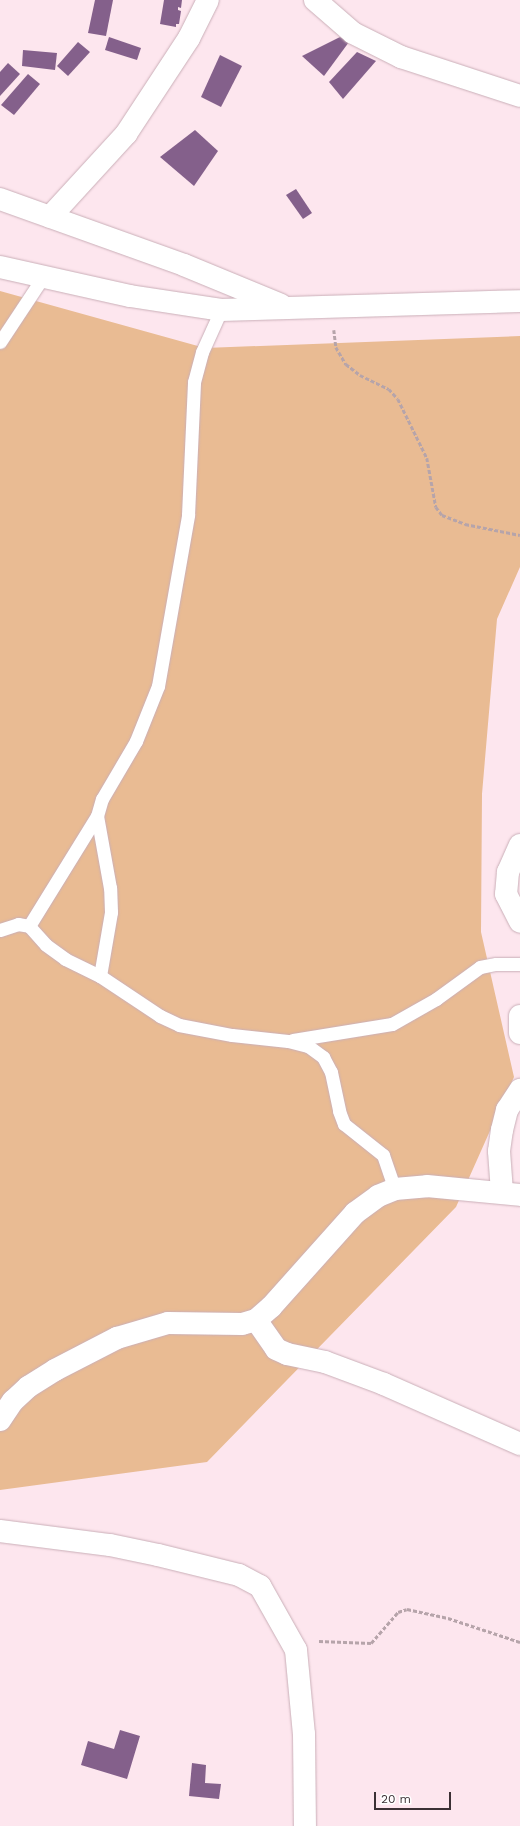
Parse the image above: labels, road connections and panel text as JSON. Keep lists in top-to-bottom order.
{
  "scale_bar": "20 m"
}
